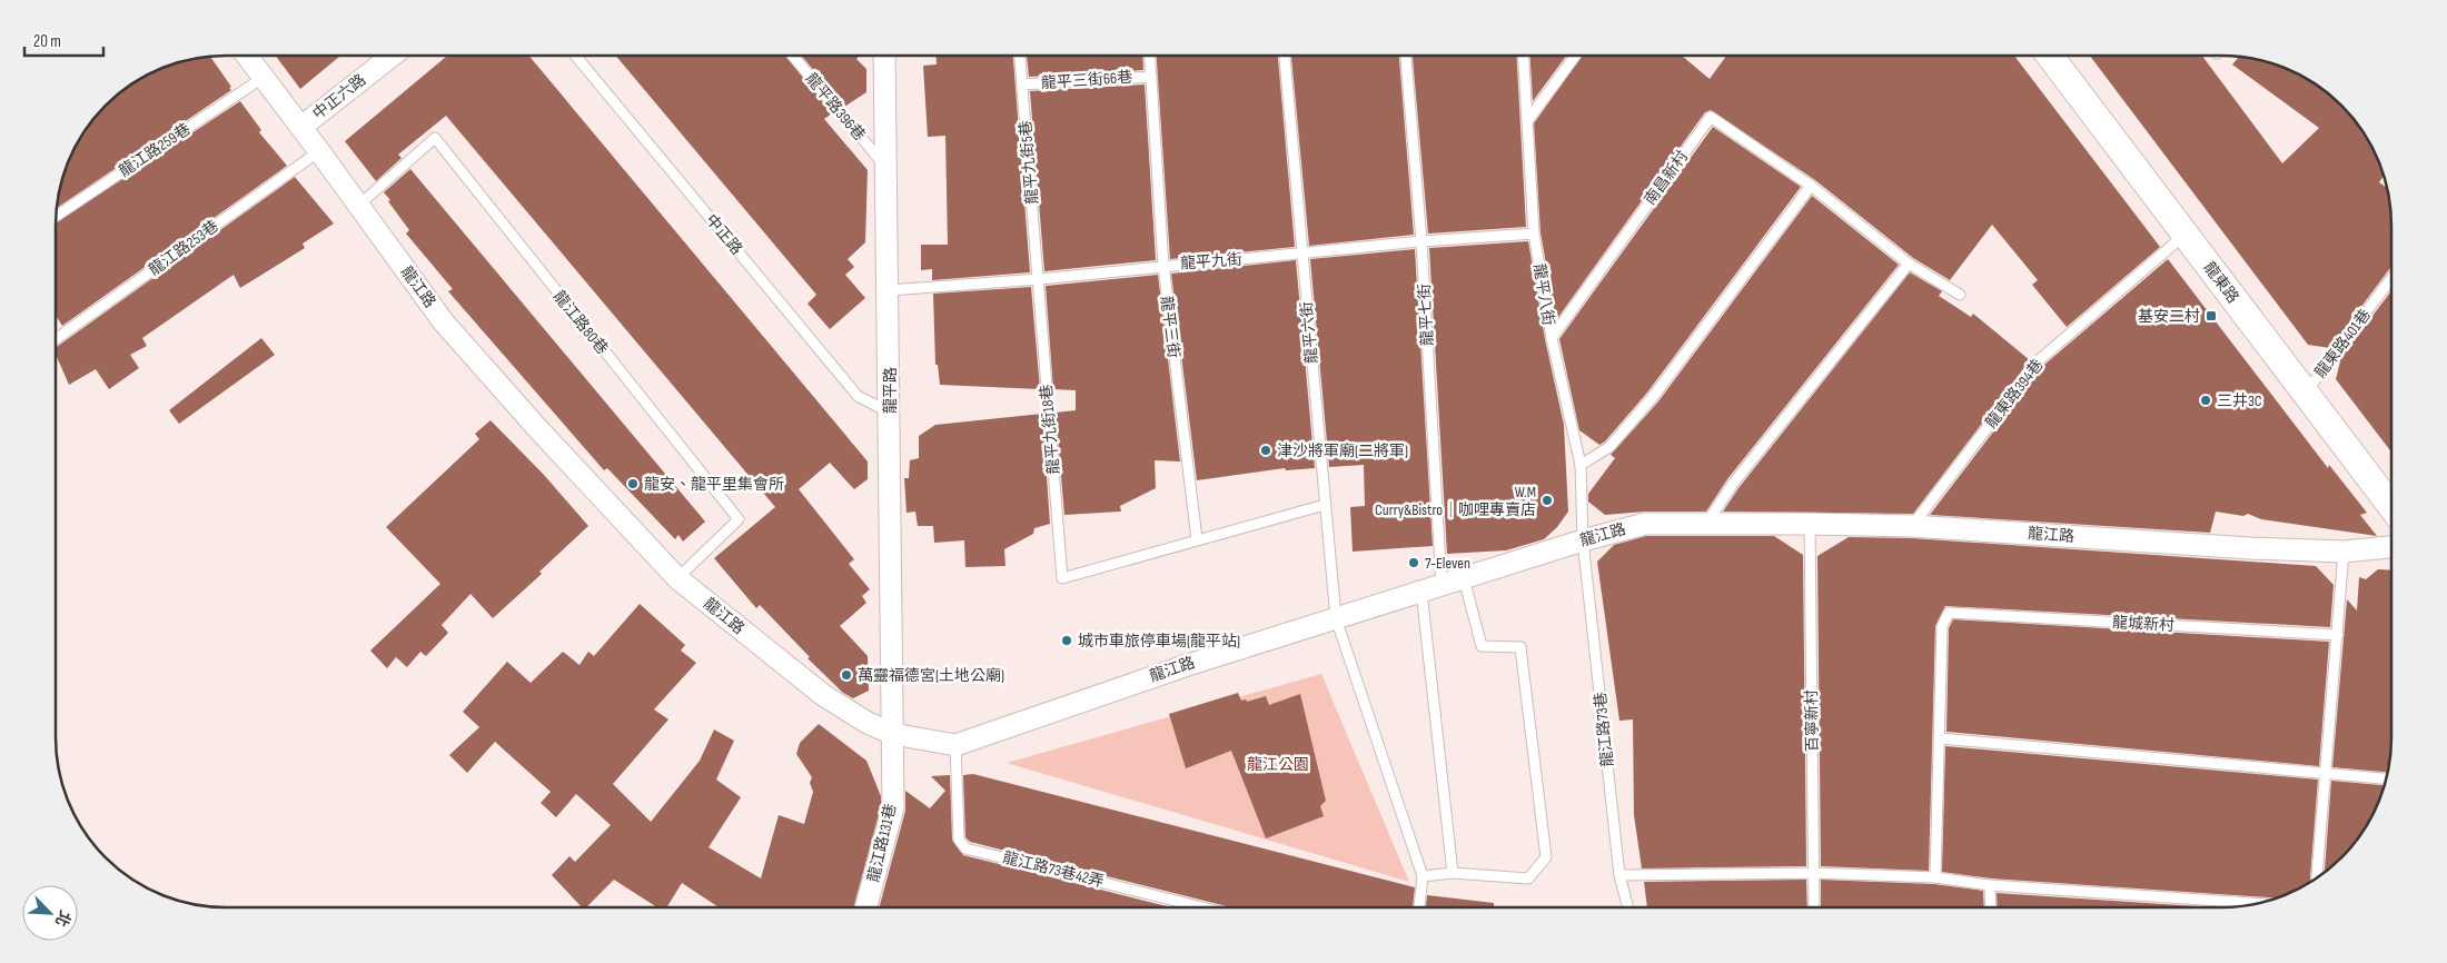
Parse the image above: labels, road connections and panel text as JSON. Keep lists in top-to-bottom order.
{
  "streets": {
    "street": [
      "中正六路",
      "龍東路",
      "龍江路",
      "龍平路",
      "龍江路131巷"
    ],
    "lane": [
      "龍平三街66巷",
      "龍平路396巷",
      "龍江路259巷",
      "龍平九街5巷",
      "南昌新村",
      "中正路",
      "龍江路253巷",
      "龍平九街",
      "龍平八街",
      "龍平七街",
      "龍江路80巷",
      "龍平三街",
      "龍平六街",
      "龍東路401巷",
      "龍東路394巷",
      "龍平九街18巷",
      "龍城新村",
      "百寧新村",
      "龍江路73巷",
      "龍江路73巷42弄"
    ]
  },
  "crossings": [
    ["龍平三街66巷", "龍平九街5巷"],
    ["龍平三街66巷", "龍平三街"],
    ["中正六路", "龍江路"],
    ["龍平路396巷", "龍平路"],
    ["龍江路259巷", "龍江路"],
    ["龍平九街5巷", "龍平九街"],
    ["龍平九街5巷", "龍平九街18巷"],
    ["南昌新村", "龍平八街"],
    ["中正路", "龍平路"],
    ["龍江路253巷", "龍江路"],
    ["龍平九街", "龍平八街"],
    ["龍平九街", "龍平七街"],
    ["龍平九街", "龍平三街"],
    ["龍平九街", "龍平六街"],
    ["龍平九街", "龍平路"],
    ["龍平九街", "龍平九街18巷"],
    ["龍東路", "龍東路401巷"],
    ["龍東路", "龍東路394巷"],
    ["龍江路", "龍平八街"],
    ["龍江路", "龍平七街"],
    ["龍江路", "龍江路80巷"],
    ["龍江路", "龍平六街"],
    ["龍江路", "龍平路"],
    ["龍江路", "龍東路394巷"],
    ["龍江路", "百寧新村"],
    ["龍江路", "龍江路73巷"],
    ["龍江路", "龍江路131巷"],
    ["龍江路", "龍江路73巷42弄"],
    ["龍平八街", "龍江路73巷"],
    ["龍平三街", "龍平九街18巷"],
    ["龍平路", "龍江路131巷"]
  ],
  "parks": ["龍江公園"],
  "places": {
    "transit": ["基安二村"],
    "other": [
      "三井3C",
      "津沙將軍廟(二將軍)",
      "龍安、龍平里集會所",
      "W.M Curry&Bistro｜咖哩專賣店",
      "7-Eleven",
      "城市車旅停車場(龍平站)",
      "萬靈福德宮(土地公廟)"
    ]
  },
  "scale_bar": "20 m",
  "north": "bottom right"
}
